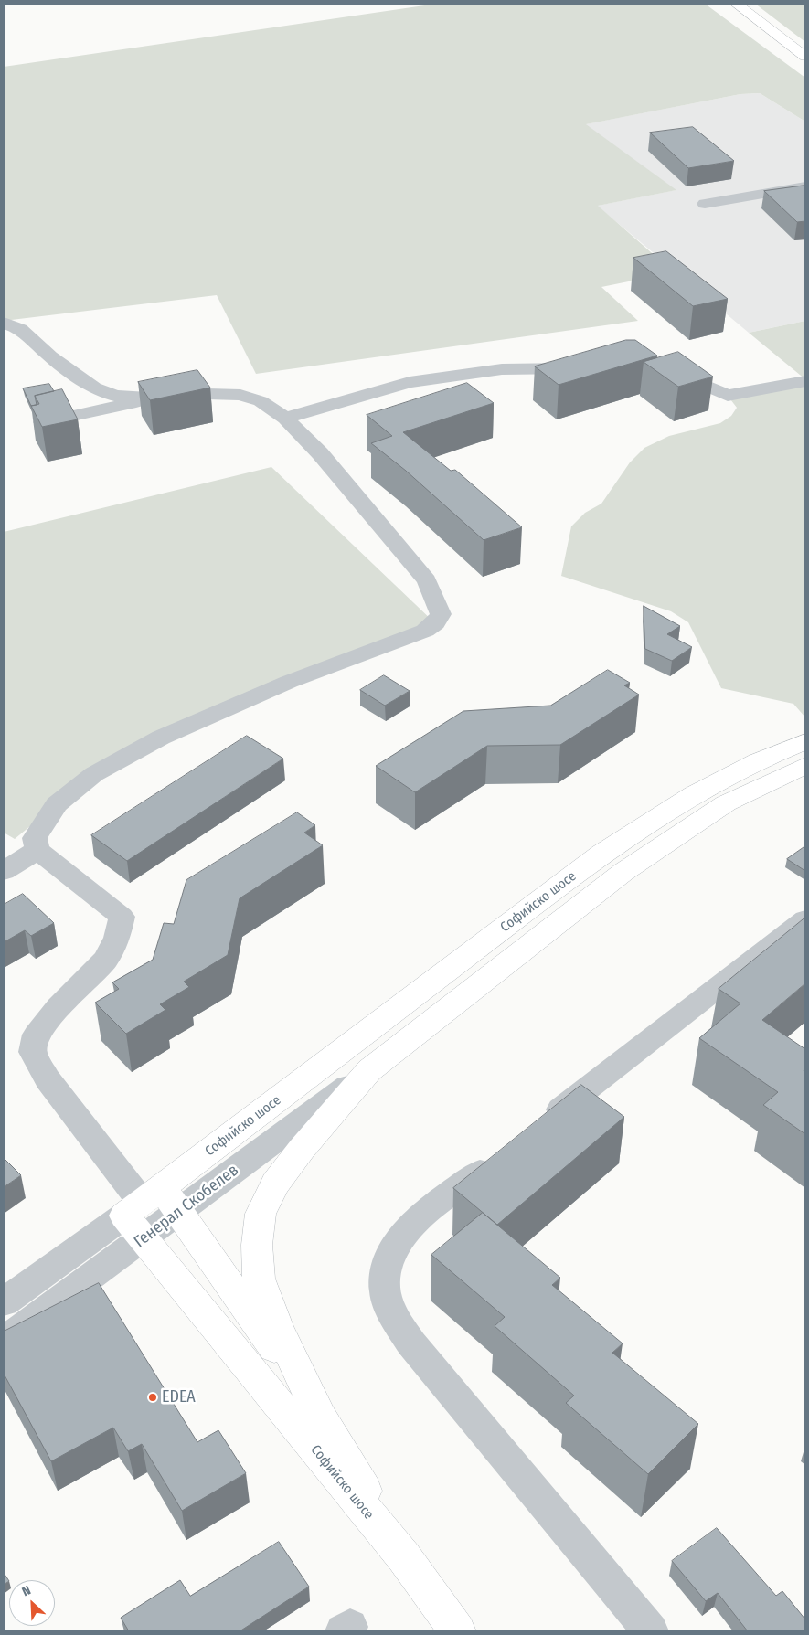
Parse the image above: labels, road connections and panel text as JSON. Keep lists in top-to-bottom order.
{
  "streets": {
    "main road": ["Софийско шосе"],
    "street": ["Генерал Скобелев"]
  },
  "crossings": [
    ["Софийско шосе", "Генерал Скобелев"]
  ],
  "places": ["EDEA"],
  "north": "top left"
}
